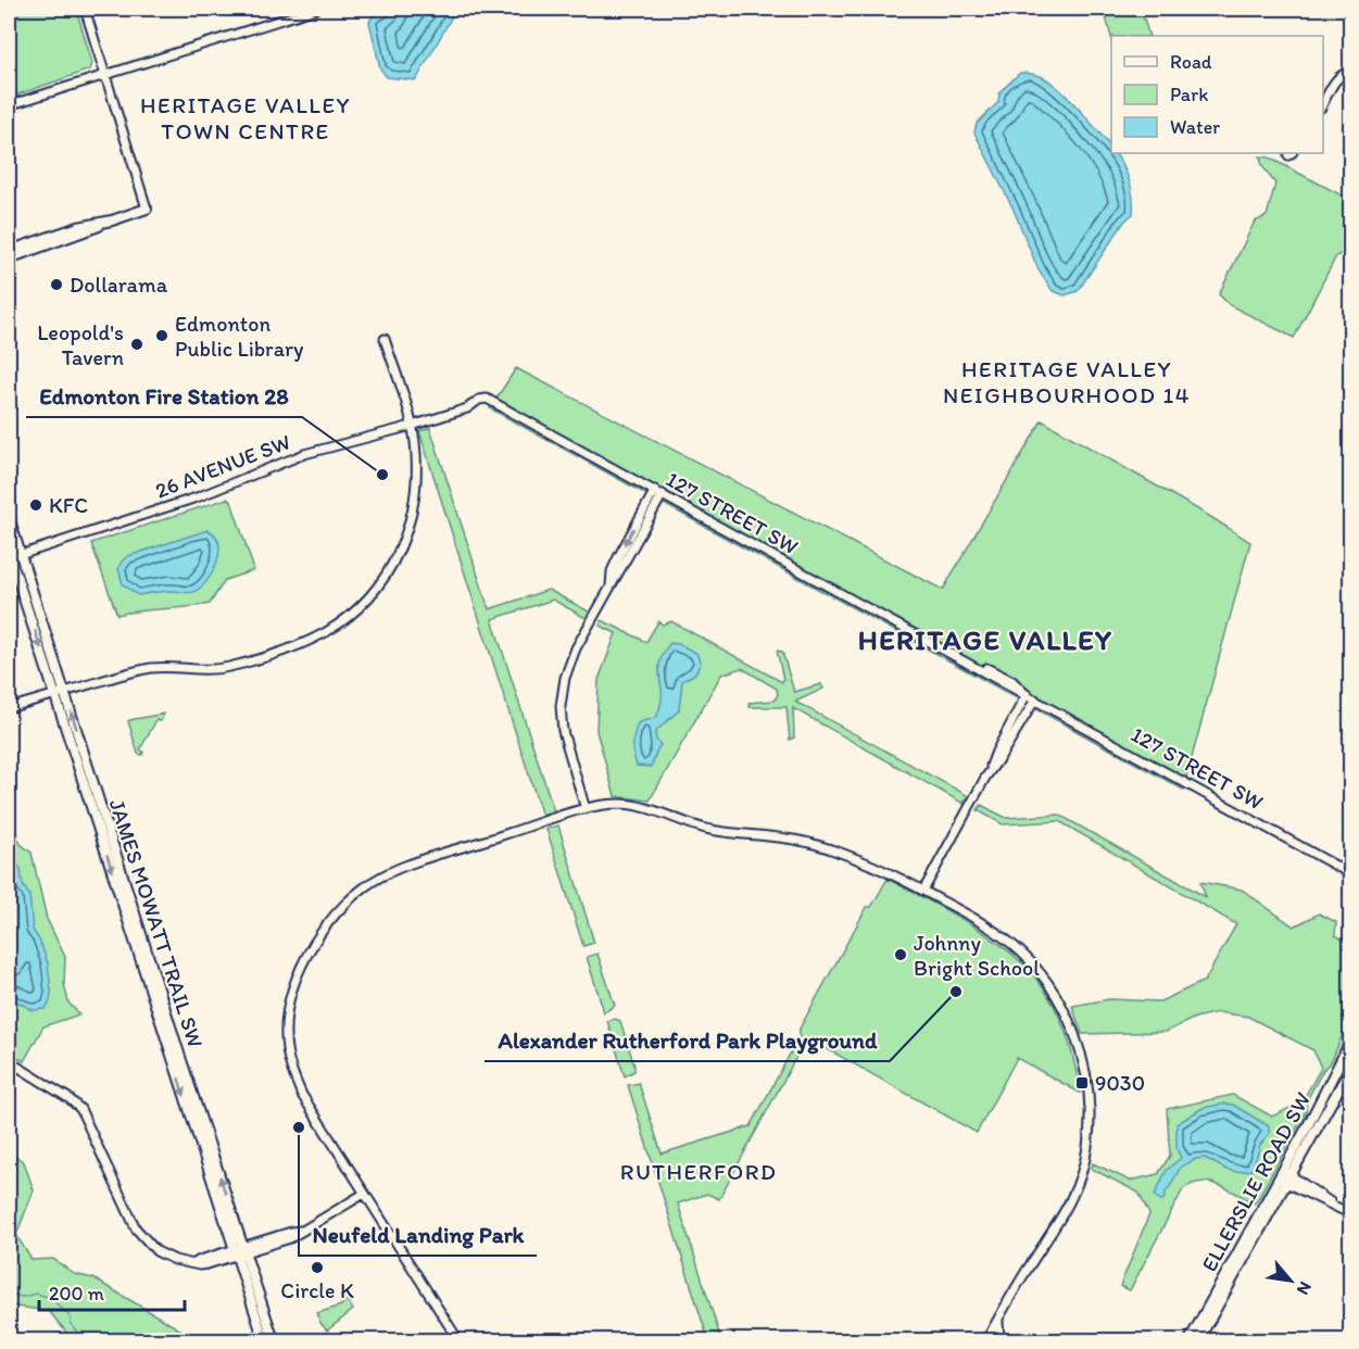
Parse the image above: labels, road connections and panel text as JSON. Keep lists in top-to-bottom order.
{
  "streets": {
    "main road": ["JAMES MOWATT TRAIL SW", "ELLERSLIE ROAD SW"],
    "street": ["26 AVENUE SW", "127 STREET SW"]
  },
  "crossings": [
    ["26 AVENUE SW", "127 STREET SW"],
    ["26 AVENUE SW", "JAMES MOWATT TRAIL SW"]
  ],
  "districts": [
    "HERITAGE VALLEY TOWN CENTRE",
    "HERITAGE VALLEY NEIGHBOURHOOD 14",
    "HERITAGE VALLEY",
    "RUTHERFORD"
  ],
  "places": {
    "other": [
      "Dollarama",
      "Edmonton Public Library",
      "Leopold's Tavern",
      "Edmonton Fire Station 28",
      "KFC",
      "Johnny Bright School",
      "Alexander Rutherford Park Playground",
      "Neufeld Landing Park",
      "Circle K"
    ],
    "transit": ["9030"]
  },
  "legend": ["Road", "Park", "Water"],
  "scale_bar": "200 m",
  "north": "bottom right"
}
